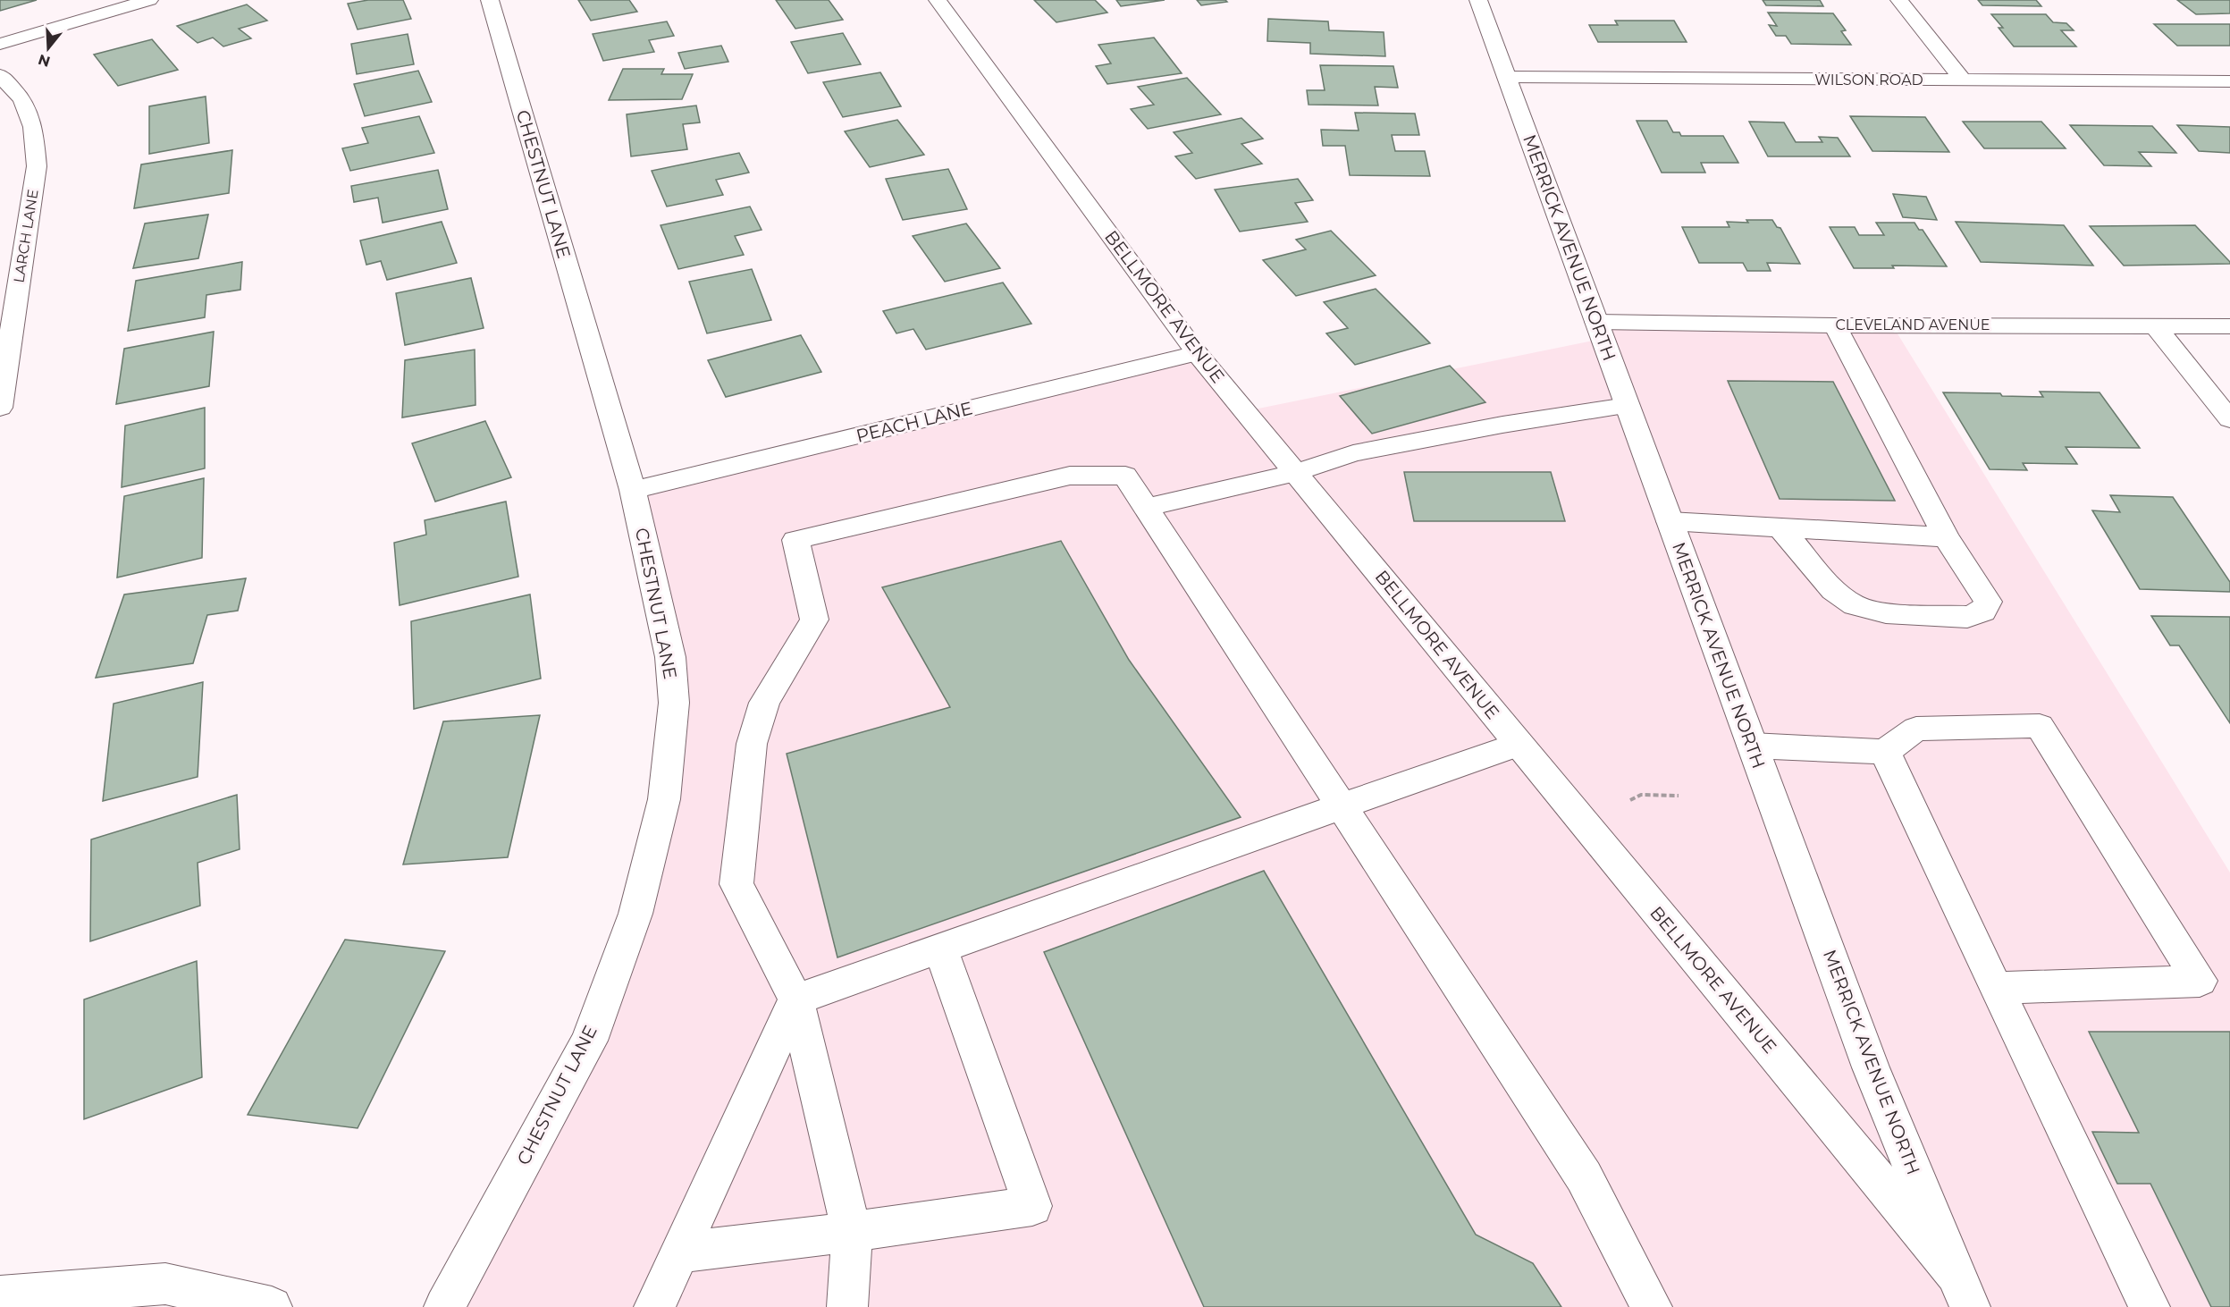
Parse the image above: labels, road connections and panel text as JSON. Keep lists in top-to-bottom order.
{
  "streets": {
    "street": [
      "WILSON ROAD",
      "CHESTNUT LANE",
      "LARCH LANE",
      "MERRICK AVENUE NORTH",
      "BELLMORE AVENUE",
      "CLEVELAND AVENUE",
      "PEACH LANE"
    ]
  },
  "crossings": [
    ["WILSON ROAD", "MERRICK AVENUE NORTH"],
    ["CHESTNUT LANE", "PEACH LANE"],
    ["MERRICK AVENUE NORTH", "BELLMORE AVENUE"],
    ["MERRICK AVENUE NORTH", "CLEVELAND AVENUE"],
    ["BELLMORE AVENUE", "PEACH LANE"]
  ],
  "north": "bottom"
}
